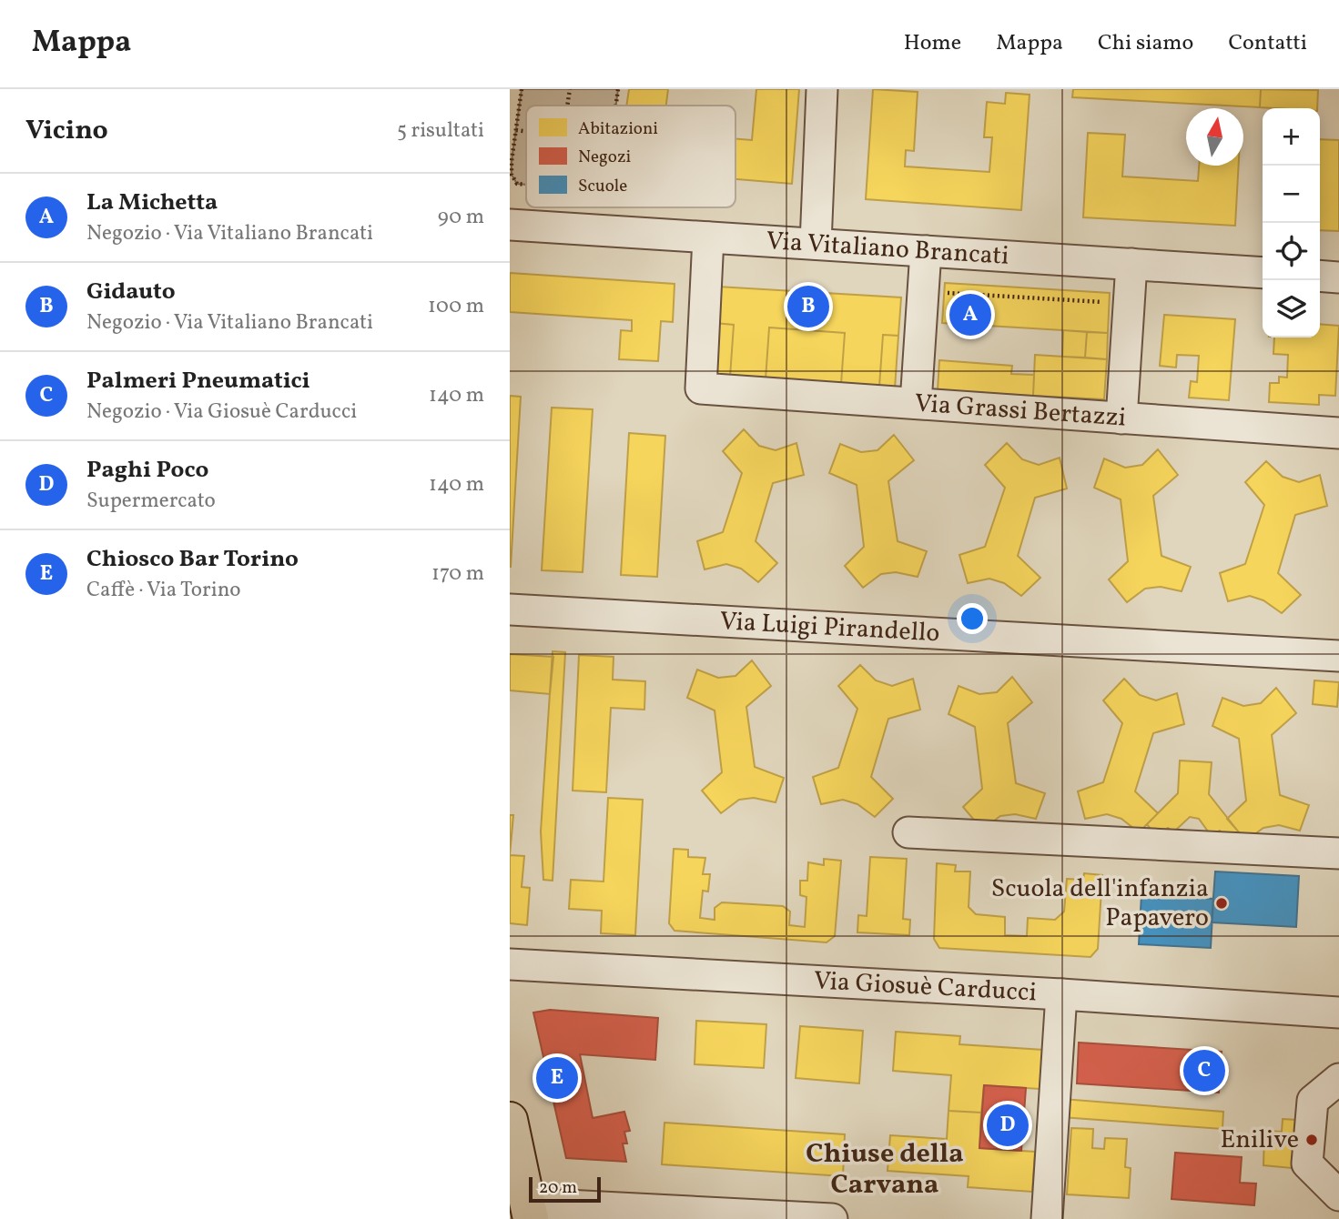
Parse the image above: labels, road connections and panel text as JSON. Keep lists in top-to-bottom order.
{
  "streets": {
    "street": [
      "Via Vitaliano Brancati",
      "Via Grassi Bertazzi",
      "Via Luigi Pirandello",
      "Via Giosuè Carducci"
    ]
  },
  "crossings": [
    ["Via Vitaliano Brancati", "Via Grassi Bertazzi"]
  ],
  "districts": ["Chiuse della Carvana"],
  "places": ["Scuola dell'infanzia Papavero", "Enilive"],
  "legend": ["Abitazioni", "Negozi", "Scuole"],
  "scale_bar": "20 m",
  "north": "top",
  "page": {
    "header": "Mappa",
    "nav": [
      "Home",
      "Mappa",
      "Chi siamo",
      "Contatti"
    ],
    "heading": ["Vicino", "5 risultati"],
    "map_buttons": ["+", "−"],
    "list": [
      {
        "mark": "A",
        "name": "La Michetta",
        "note": "Negozio · Via Vitaliano Brancati",
        "value": "90 m"
      },
      {
        "mark": "B",
        "name": "Gidauto",
        "note": "Negozio · Via Vitaliano Brancati",
        "value": "100 m"
      },
      {
        "mark": "C",
        "name": "Palmeri Pneumatici",
        "note": "Negozio · Via Giosuè Carducci",
        "value": "140 m"
      },
      {
        "mark": "D",
        "name": "Paghi Poco",
        "note": "Supermercato",
        "value": "140 m"
      },
      {
        "mark": "E",
        "name": "Chiosco Bar Torino",
        "note": "Caffè · Via Torino",
        "value": "170 m"
      }
    ],
    "pins": [
      "B",
      "A",
      "C",
      "E",
      "D"
    ],
    "scale": "20 m"
  }
}
